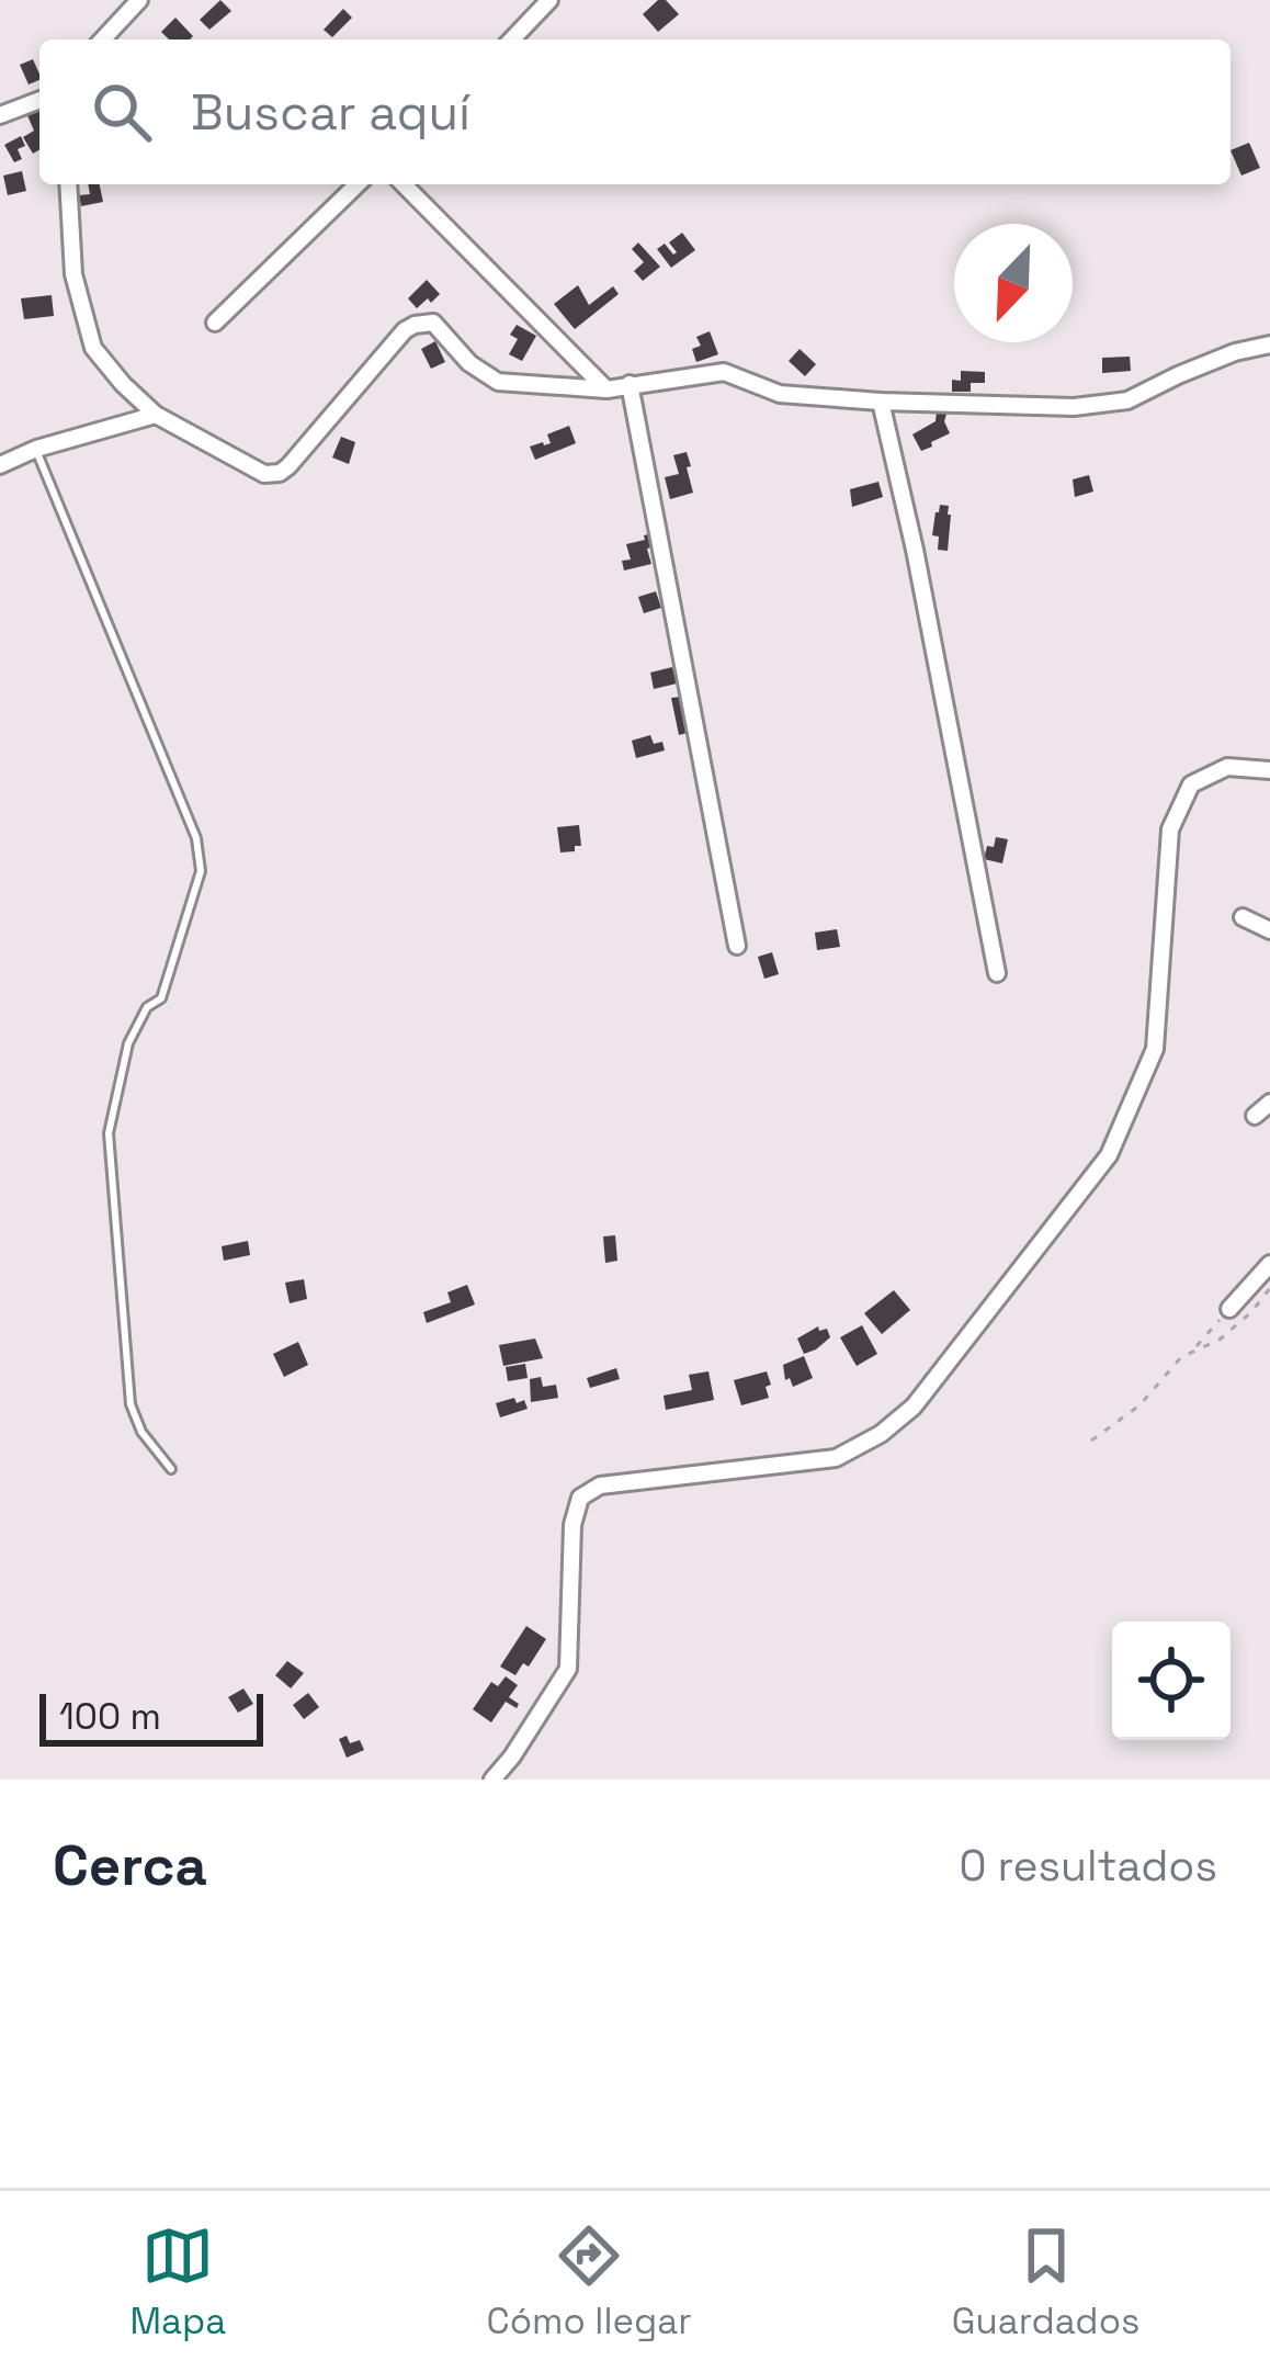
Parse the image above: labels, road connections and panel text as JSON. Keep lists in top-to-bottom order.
{
  "scale_bar": "100 m",
  "north": "bottom left",
  "page": {
    "search": "Buscar aquí",
    "scale": "100 m",
    "heading": ["Cerca", "0 resultados"],
    "nav": ["Mapa", "Cómo llegar", "Guardados"]
  }
}
